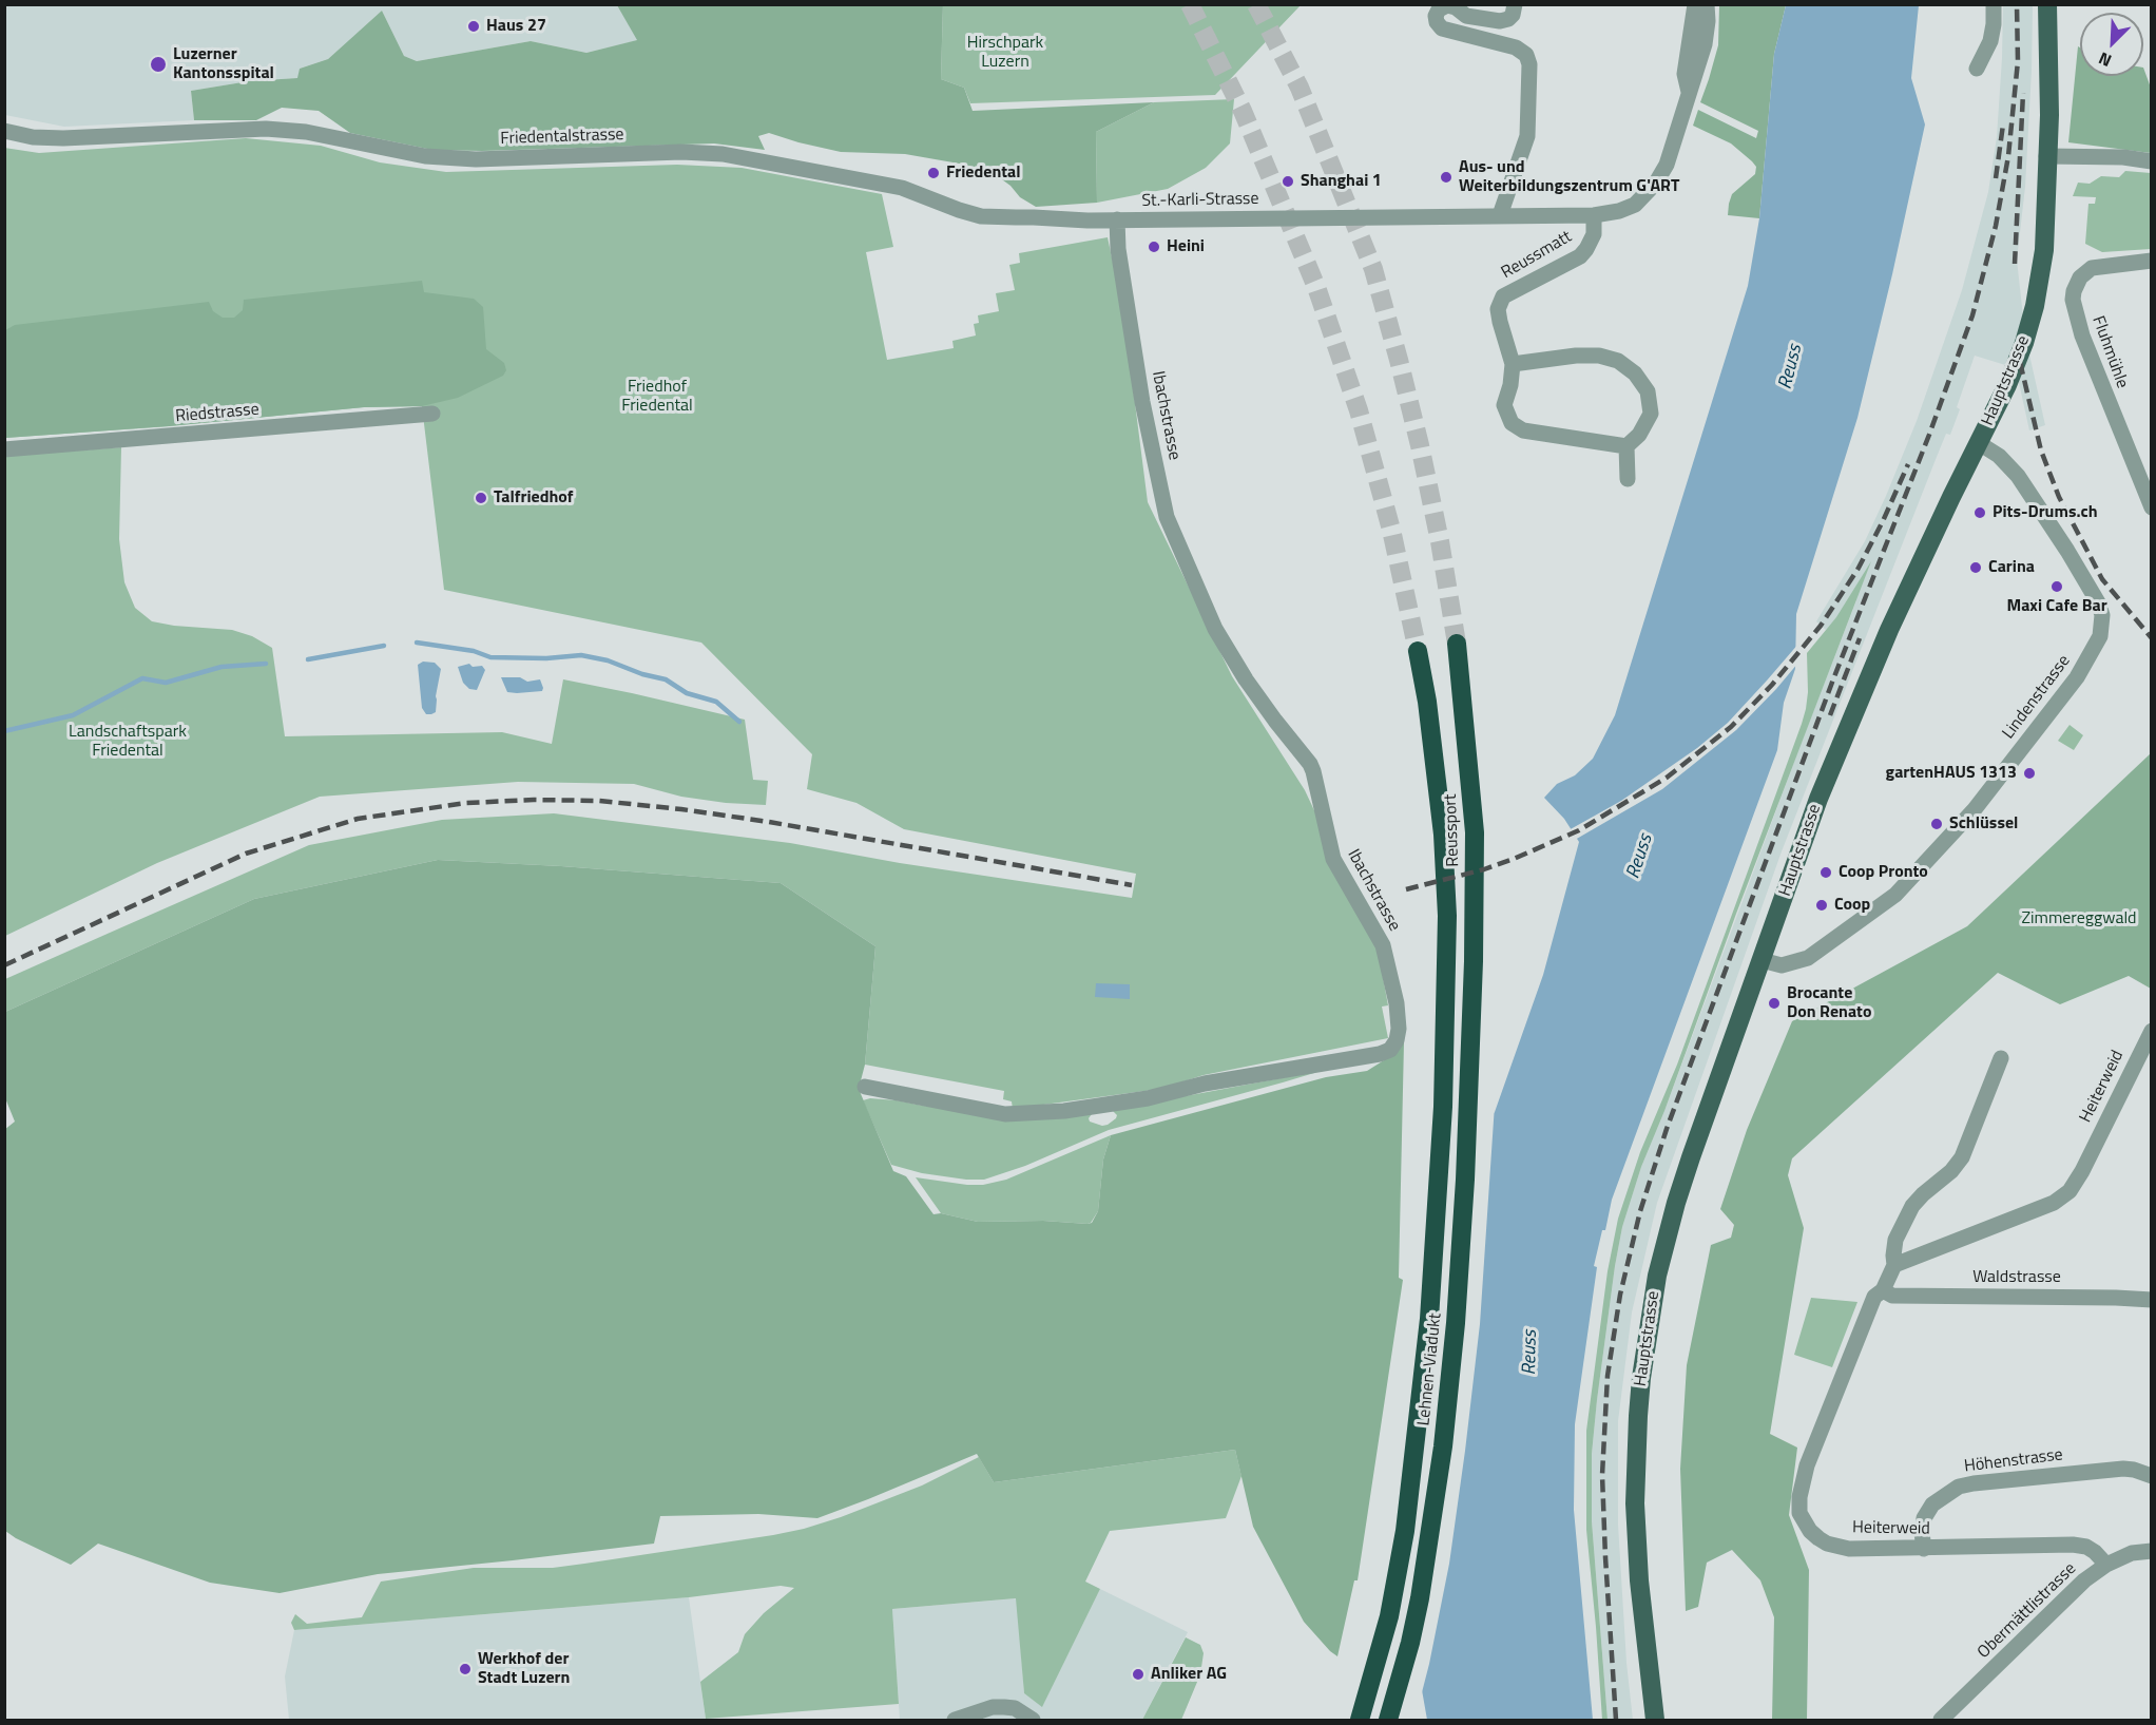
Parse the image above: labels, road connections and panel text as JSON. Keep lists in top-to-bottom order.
{
  "streets": {
    "highway": ["Reussport", "Lehnen-Viadukt"],
    "main road": ["Hauptstrasse"],
    "street": [
      "Friedentalstrasse",
      "St.-Karli-Strasse",
      "Reussmatt",
      "Fluhmühle",
      "Riedstrasse",
      "Ibachstrasse",
      "Lindenstrasse",
      "Heiterweid",
      "Waldstrasse",
      "Höhenstrasse",
      "Obermättlistrasse"
    ]
  },
  "crossings": [
    ["Friedentalstrasse", "St.-Karli-Strasse"],
    ["Friedentalstrasse", "Ibachstrasse"],
    ["St.-Karli-Strasse", "Reussmatt"],
    ["St.-Karli-Strasse", "Ibachstrasse"],
    ["Hauptstrasse", "Lindenstrasse"],
    ["Reussport", "Lehnen-Viadukt"],
    ["Heiterweid", "Waldstrasse"],
    ["Heiterweid", "Höhenstrasse"],
    ["Heiterweid", "Obermättlistrasse"]
  ],
  "water": ["Reuss"],
  "parks": [
    "Hirschpark Luzern",
    "Friedhof Friedental",
    "Landschaftspark Friedental",
    "Zimmereggwald"
  ],
  "places": [
    "Haus 27",
    "Luzerner Kantonsspital",
    "Friedental",
    "Aus- und Weiterbildungszentrum G'ART",
    "Shanghai 1",
    "Heini",
    "Talfriedhof",
    "Pits-Drums.ch",
    "Carina",
    "Maxi Cafe Bar",
    "gartenHAUS 1313",
    "Schlüssel",
    "Coop Pronto",
    "Coop",
    "Brocante Don Renato",
    "Werkhof der Stadt Luzern",
    "Anliker AG"
  ],
  "north": "bottom left"
}
